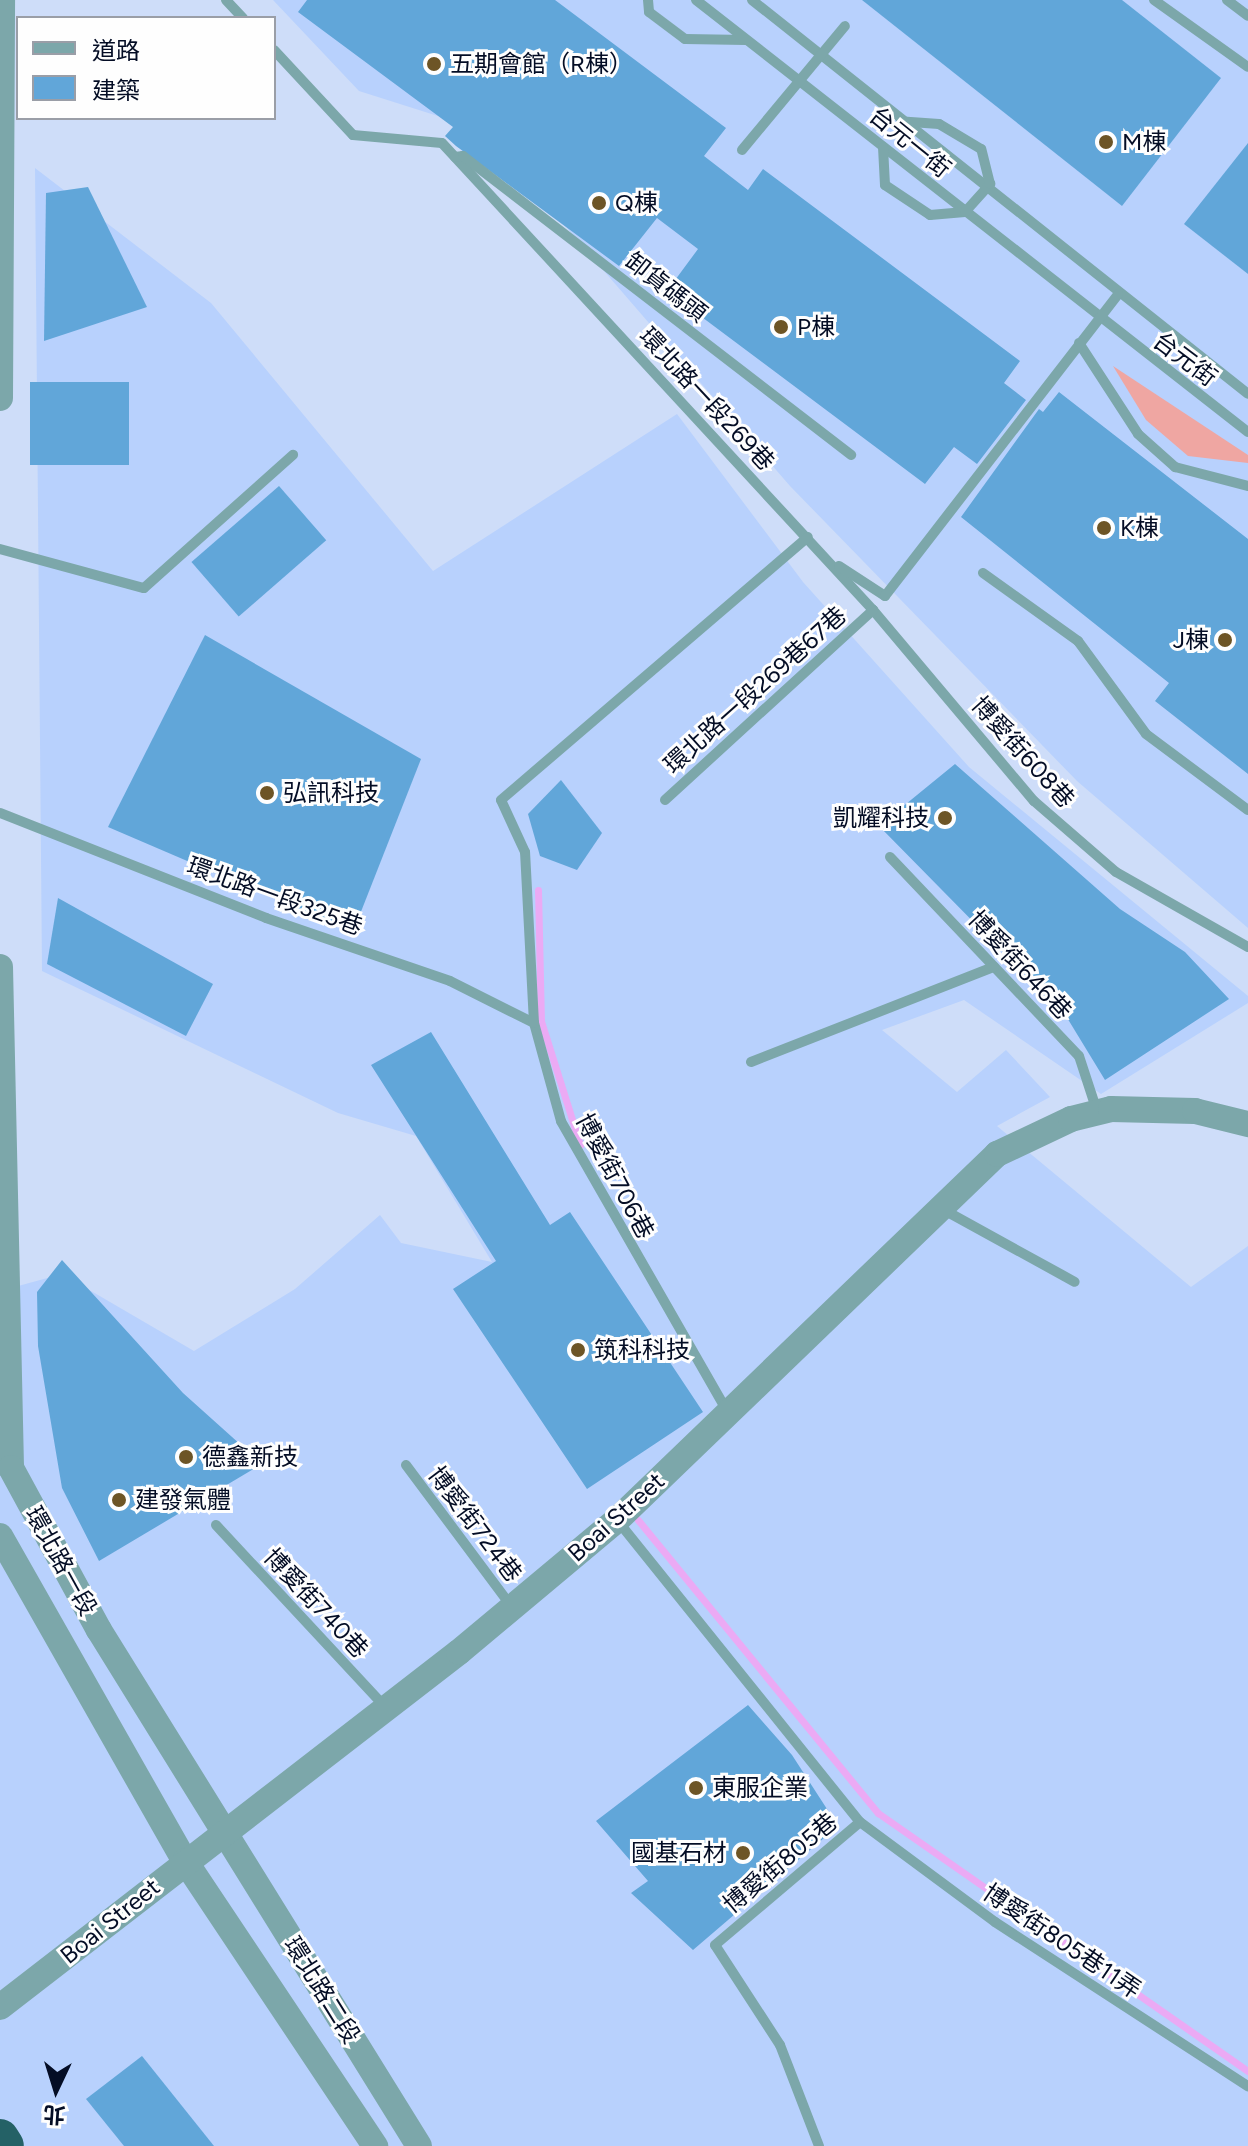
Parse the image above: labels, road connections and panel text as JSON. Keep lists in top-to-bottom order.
{
  "streets": {
    "street": ["Boai Street", "環北路一段", "環北路二段"],
    "lane": [
      "台元一街",
      "卸貨碼頭",
      "台元街",
      "環北路一段269巷",
      "環北路一段269巷67巷",
      "博愛街608巷",
      "環北路一段325巷",
      "博愛街646巷",
      "博愛街706巷",
      "博愛街724巷",
      "博愛街740巷",
      "博愛街805巷",
      "博愛街805巷11弄"
    ]
  },
  "crossings": [
    ["台元一街", "台元街"],
    ["卸貨碼頭", "環北路一段269巷"],
    ["環北路一段269巷", "博愛街608巷"],
    ["環北路一段269巷", "博愛街706巷"],
    ["環北路一段269巷67巷", "博愛街608巷"],
    ["博愛街608巷", "博愛街706巷"],
    ["環北路一段325巷", "博愛街706巷"],
    ["博愛街646巷", "Boai Street"],
    ["博愛街706巷", "Boai Street"],
    ["Boai Street", "博愛街724巷"],
    ["Boai Street", "環北路一段"],
    ["Boai Street", "博愛街740巷"],
    ["Boai Street", "博愛街805巷"],
    ["Boai Street", "環北路二段"],
    ["環北路一段", "環北路二段"],
    ["博愛街805巷", "博愛街805巷11弄"]
  ],
  "places": [
    "五期會館（R棟）",
    "M棟",
    "Q棟",
    "P棟",
    "K棟",
    "J棟",
    "弘訊科技",
    "凱耀科技",
    "筑科科技",
    "德鑫新技",
    "建發氣體",
    "東服企業",
    "國基石材"
  ],
  "legend": ["道路", "建築"],
  "north": "bottom"
}
